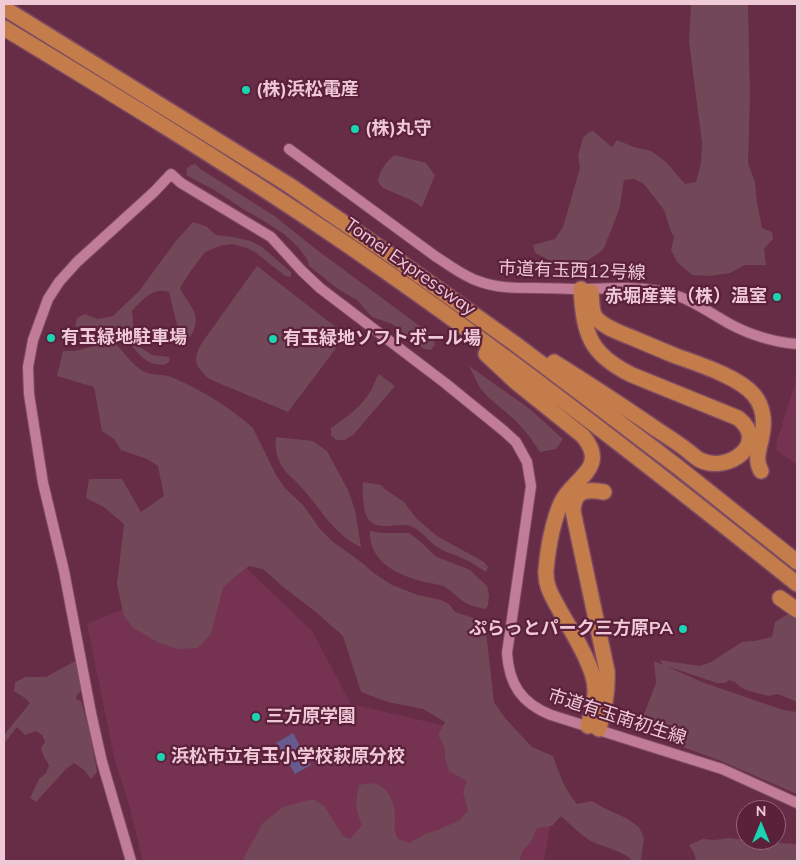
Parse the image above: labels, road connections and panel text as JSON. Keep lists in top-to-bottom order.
{
  "streets": {
    "highway": ["Tomei Expressway"],
    "street": ["市道有玉西12号線", "市道有玉南初生線"]
  },
  "places": [
    "(株)浜松電産",
    "(株)丸守",
    "赤堀産業（株）温室",
    "有玉緑地駐車場",
    "有玉緑地ソフトボール場",
    "ぷらっとパーク三方原PA",
    "三方原学園",
    "浜松市立有玉小学校萩原分校"
  ],
  "north": "top"
}
